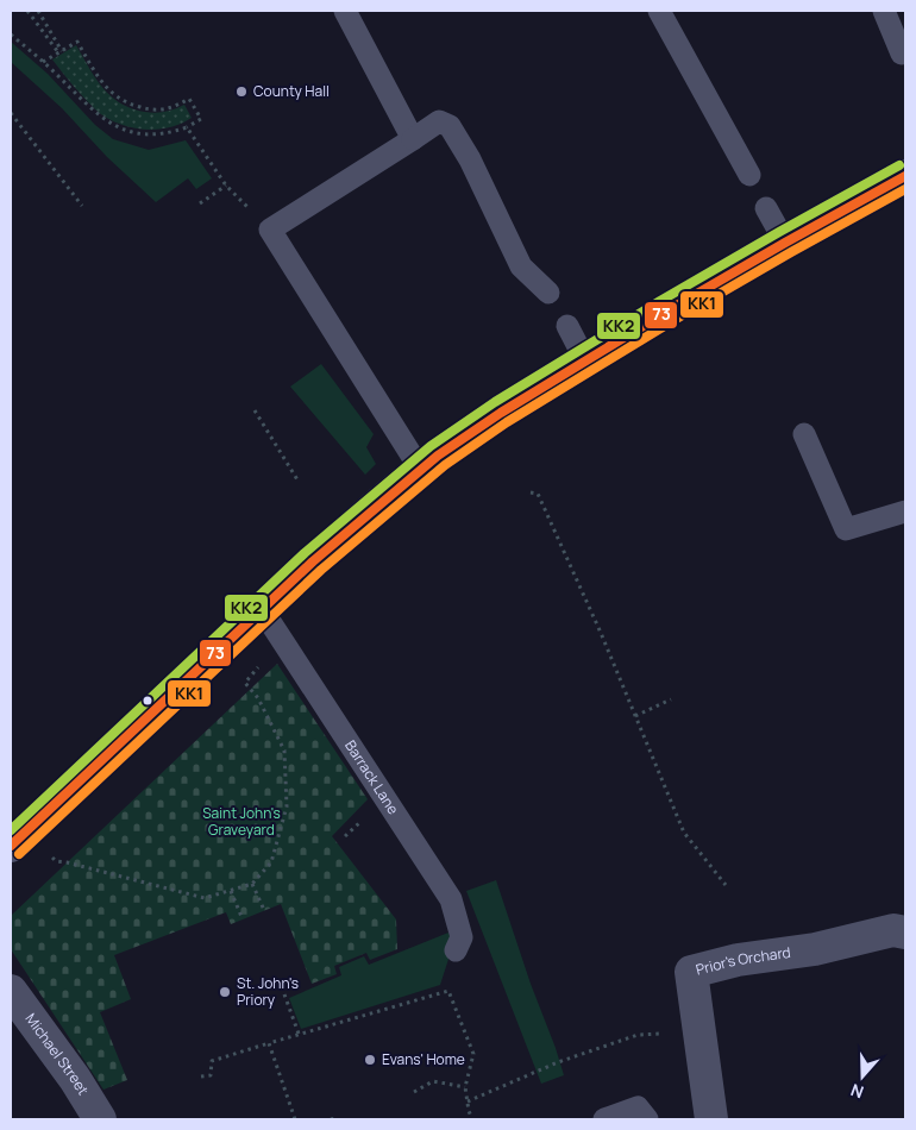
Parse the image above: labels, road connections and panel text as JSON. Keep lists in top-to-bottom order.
{
  "streets": {
    "street": ["Prior's Orchard", "Michael Street"],
    "lane": ["Barrack Lane"]
  },
  "parks": ["Saint John's Graveyard"],
  "places": ["County Hall", "St. John's Priory", "Evans' Home"],
  "lines": ["transit line KK2", "transit line 73", "transit line KK1"],
  "north": "bottom"
}
